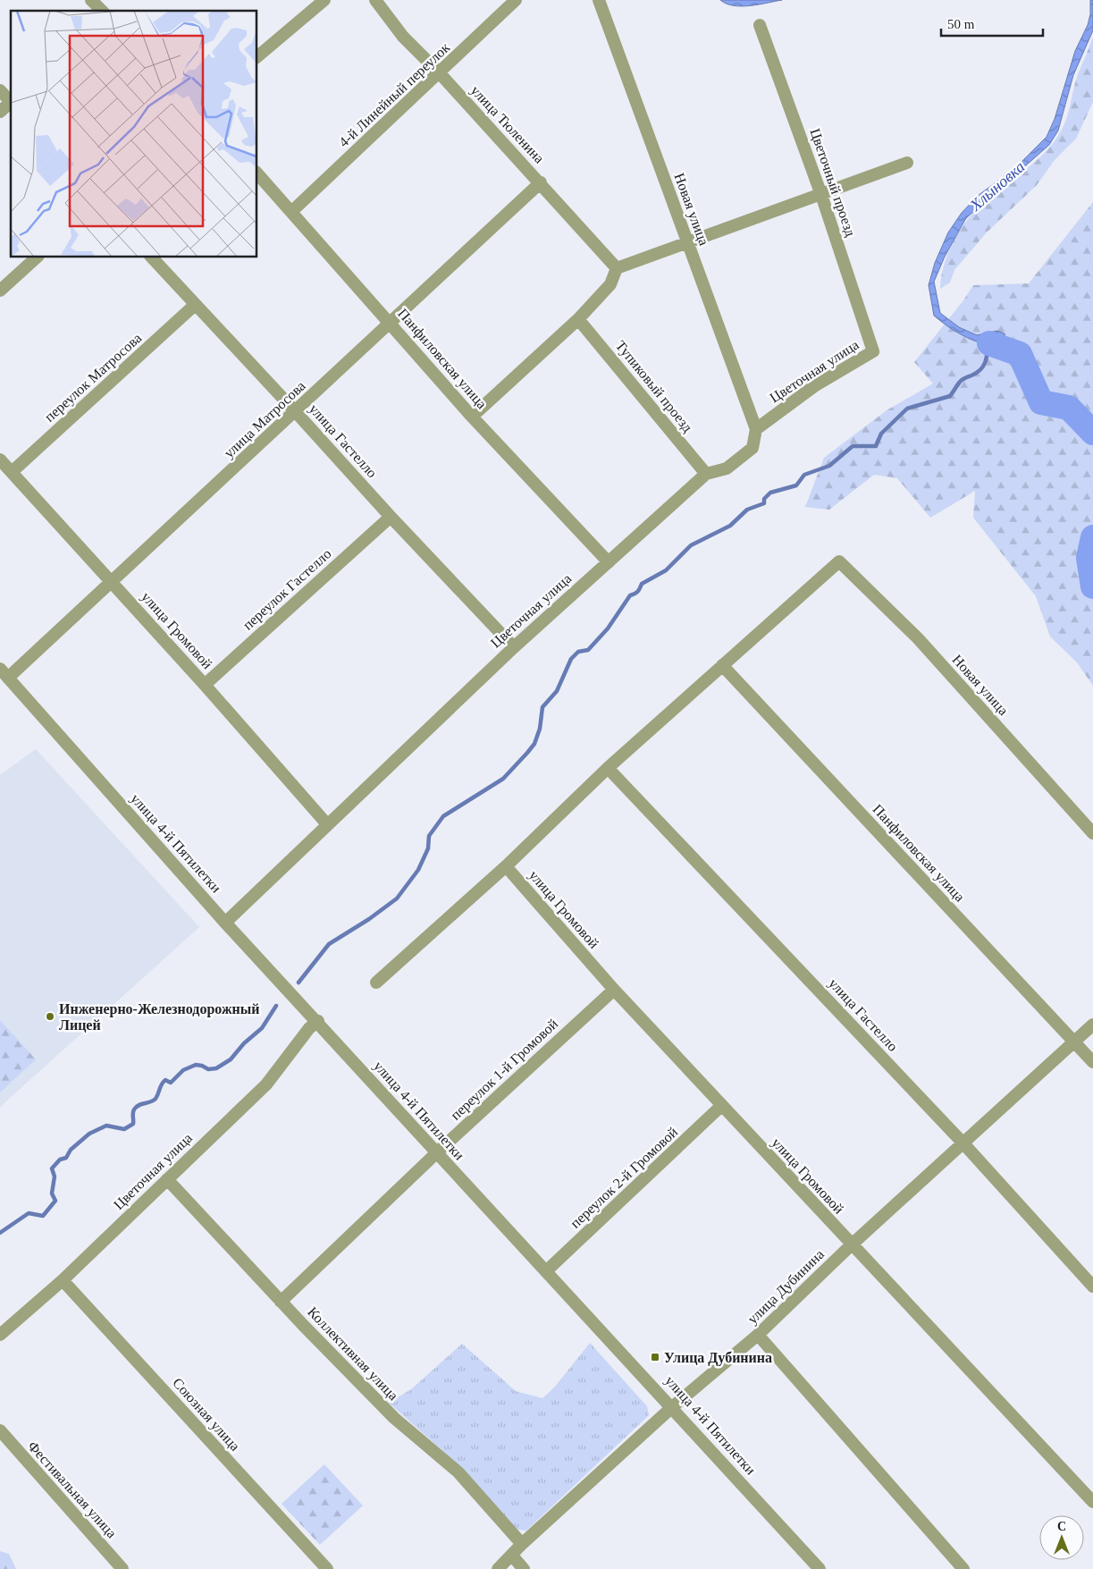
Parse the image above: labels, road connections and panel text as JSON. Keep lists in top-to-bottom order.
{
  "streets": {
    "street": [
      "4-й Линейный переулок",
      "улица Тюленина",
      "Цветочный проезд",
      "Новая улица",
      "Панфиловская улица",
      "Цветочная улица",
      "переулок Матросова",
      "Тупиковый проезд",
      "улица Матросова",
      "улица Гастелло",
      "переулок Гастелло",
      "улица Громовой",
      "улица 4-й Пятилетки",
      "переулок 1-й Громовой",
      "переулок 2-й Громовой",
      "улица Дубинина",
      "Коллективная улица",
      "Союзная улица",
      "Фестивальная улица"
    ]
  },
  "crossings": [
    ["4-й Линейный переулок", "улица Тюленина"],
    ["4-й Линейный переулок", "Панфиловская улица"],
    ["улица Тюленина", "улица Матросова"],
    ["Цветочный проезд", "Цветочная улица"],
    ["Новая улица", "Панфиловская улица"],
    ["Новая улица", "Цветочная улица"],
    ["Панфиловская улица", "Цветочная улица"],
    ["Панфиловская улица", "улица Матросова"],
    ["Панфиловская улица", "улица Дубинина"],
    ["Цветочная улица", "Тупиковый проезд"],
    ["Цветочная улица", "улица Гастелло"],
    ["Цветочная улица", "улица Громовой"],
    ["Цветочная улица", "улица 4-й Пятилетки"],
    ["Цветочная улица", "Коллективная улица"],
    ["Цветочная улица", "Союзная улица"],
    ["переулок Матросова", "улица Гастелло"],
    ["переулок Матросова", "улица Громовой"],
    ["улица Матросова", "улица Гастелло"],
    ["улица Матросова", "улица Громовой"],
    ["улица Матросова", "улица 4-й Пятилетки"],
    ["улица Гастелло", "переулок Гастелло"],
    ["улица Гастелло", "улица Дубинина"],
    ["переулок Гастелло", "улица Громовой"],
    ["улица Громовой", "переулок 1-й Громовой"],
    ["улица Громовой", "переулок 2-й Громовой"],
    ["улица Громовой", "улица Дубинина"],
    ["улица 4-й Пятилетки", "переулок 1-й Громовой"],
    ["улица 4-й Пятилетки", "переулок 2-й Громовой"],
    ["улица 4-й Пятилетки", "улица Дубинина"],
    ["переулок 1-й Громовой", "Коллективная улица"],
    ["улица Дубинина", "Коллективная улица"]
  ],
  "water": ["Хлыновка"],
  "places": {
    "other": ["Инженерно-Железнодорожный Лицей"],
    "transit": ["Улица Дубинина"]
  },
  "scale_bar": "50 m",
  "north": "top"
}
